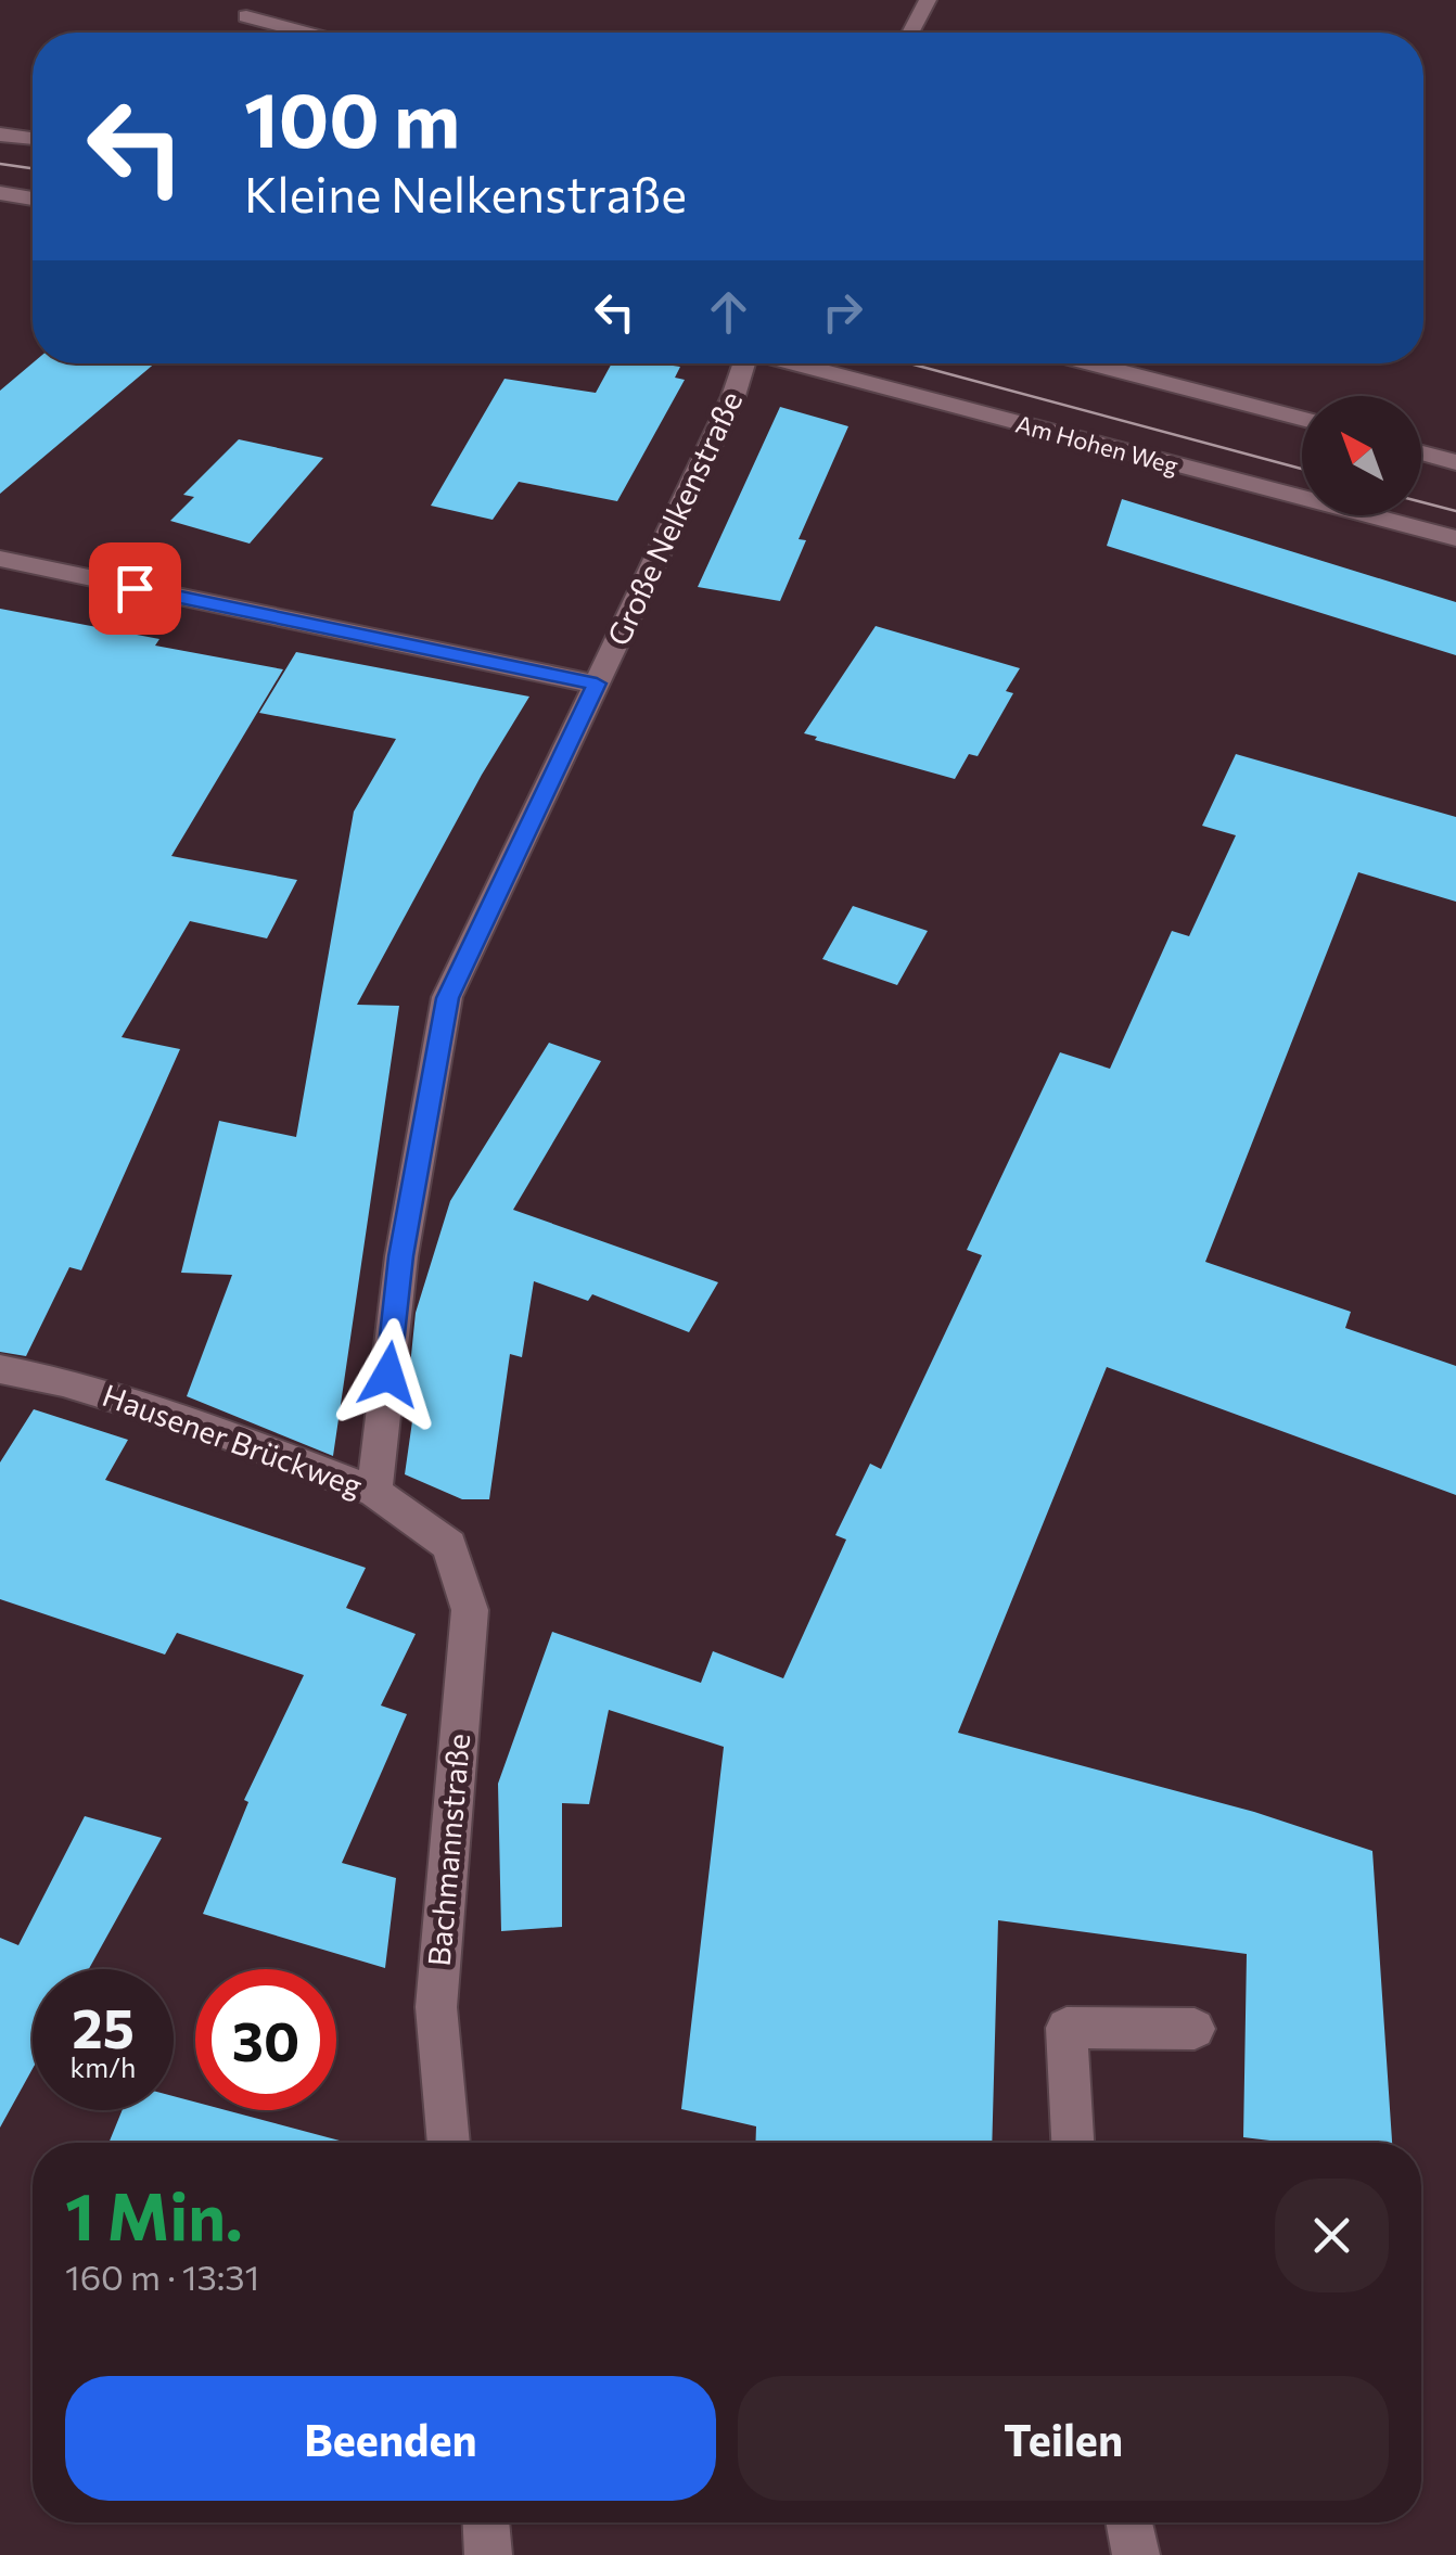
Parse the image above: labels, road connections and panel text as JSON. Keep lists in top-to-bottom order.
{
  "streets": {
    "street": [
      "Am Hohen Weg",
      "Große Nelkenstraße",
      "Hausener Brückweg",
      "Bachmannstraße"
    ]
  },
  "crossings": [
    ["Große Nelkenstraße", "Hausener Brückweg"],
    ["Hausener Brückweg", "Bachmannstraße"]
  ],
  "north": "top left",
  "page": {
    "turn": ["100 m", "Kleine Nelkenstraße"],
    "speed": "25 km/h",
    "limit": "30",
    "heading": ["1 Min.", "160 m · 13:31"],
    "buttons": ["Beenden", "Teilen"]
  }
}
